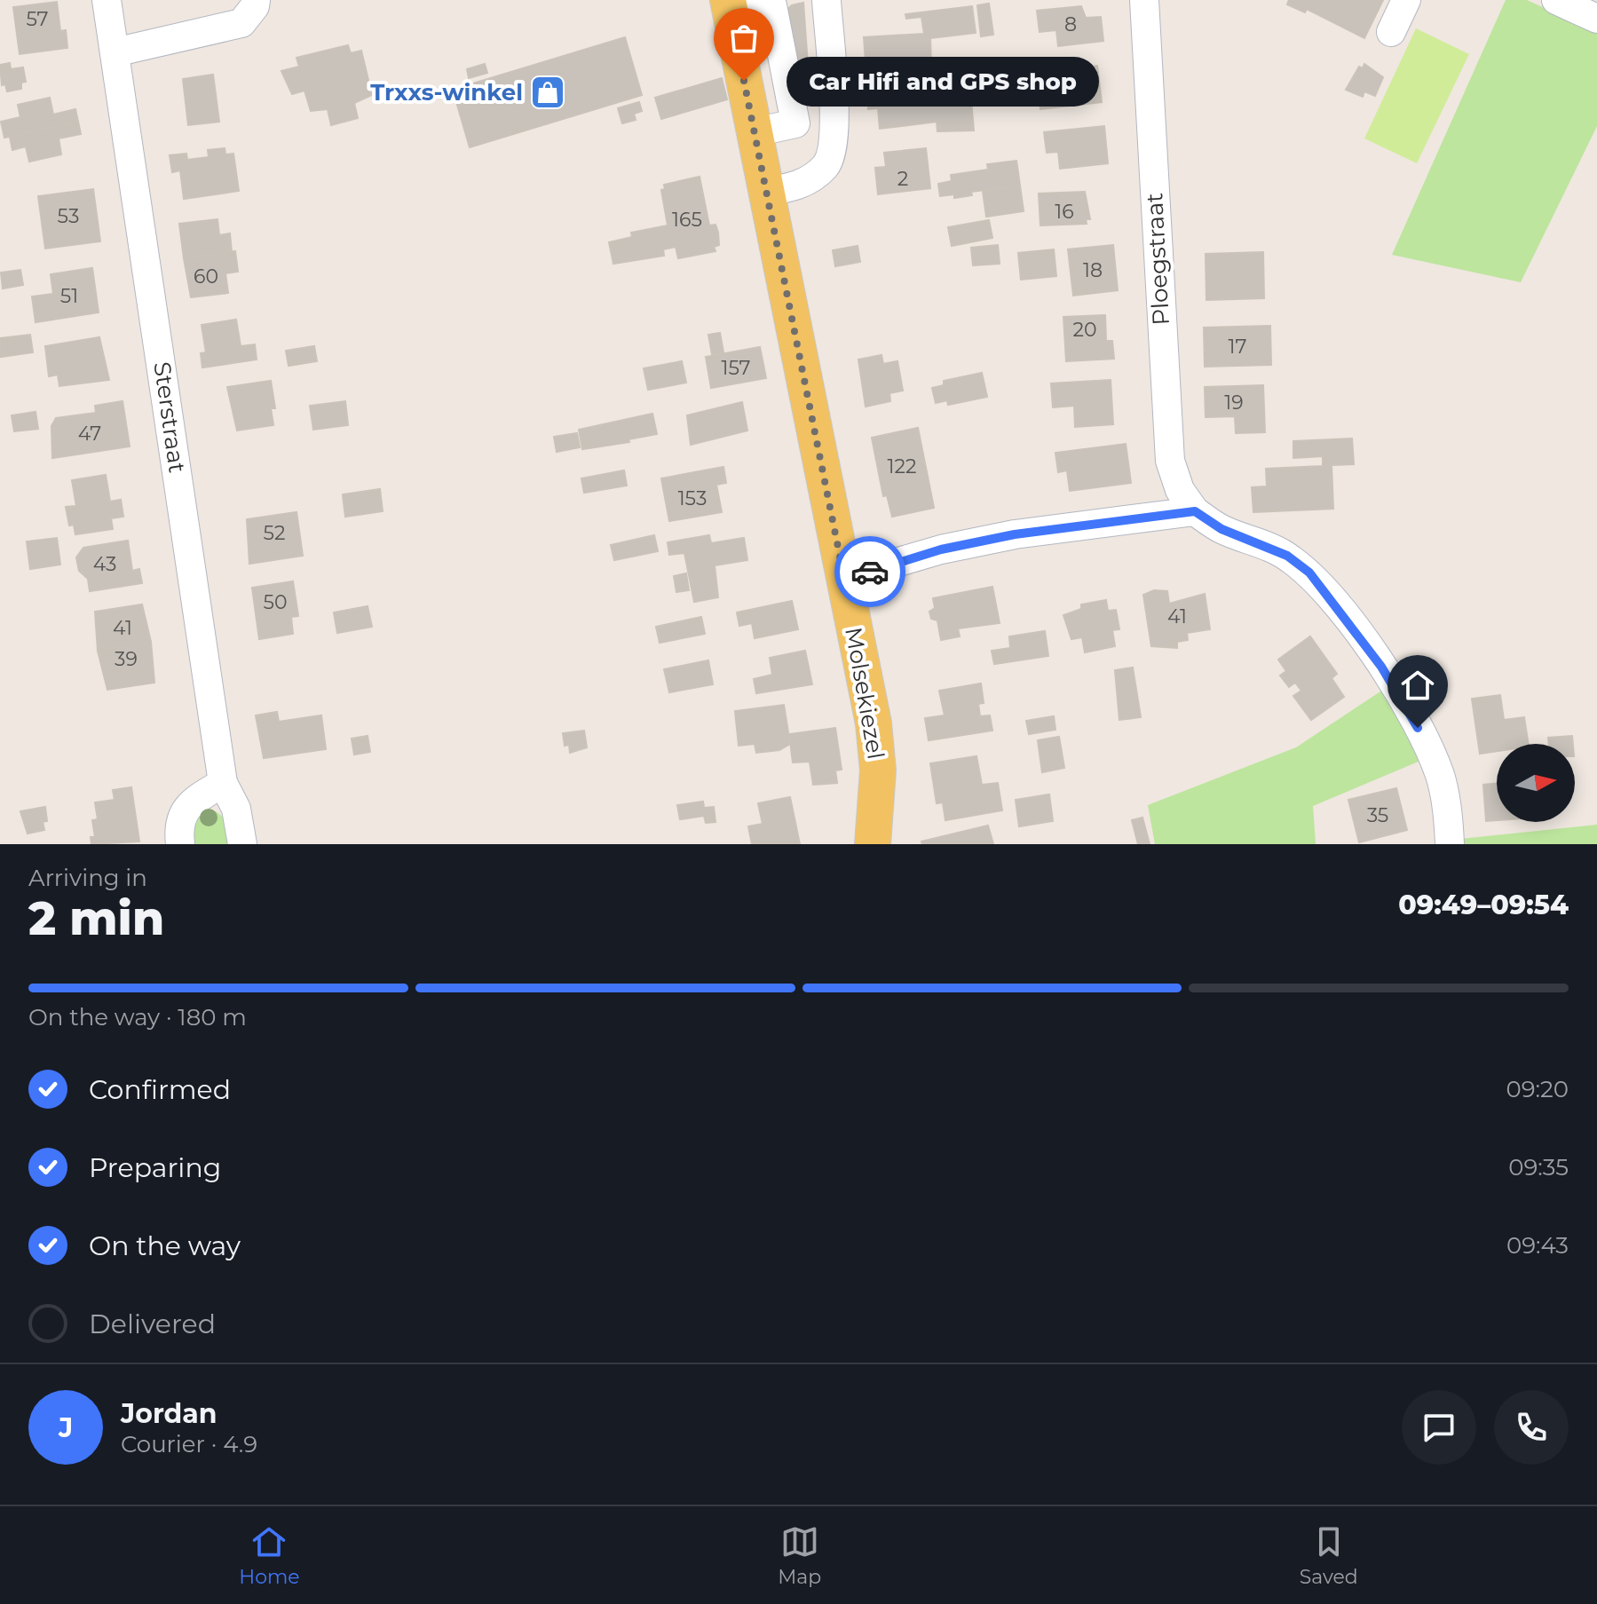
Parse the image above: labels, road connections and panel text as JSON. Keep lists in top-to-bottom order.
{
  "streets": {
    "main road": ["Molsekiezel"],
    "street": ["Ploegstraat", "Sterstraat"]
  },
  "places": {
    "other": ["Car Hifi and GPS shop"],
    "shop": ["Trxxs-winkel"]
  },
  "house_numbers": [
    "57",
    "8",
    "2",
    "16",
    "53",
    "165",
    "18",
    "60",
    "51",
    "20",
    "17",
    "157",
    "19",
    "47",
    "122",
    "153",
    "52",
    "43",
    "50",
    "41",
    "41",
    "39",
    "35"
  ],
  "north": "right",
  "page": {
    "bubble": "Car Hifi and GPS shop",
    "heading": ["2 min", "Arriving in", "09:49–09:54"],
    "panel": ["Jordan", "Courier · 4.9"],
    "bar": "On the way · 180 m",
    "list": [
      ["Confirmed", "09:20"],
      ["Preparing", "09:35"],
      ["On the way", "09:43"],
      "Delivered"
    ],
    "round": "J",
    "tabs": ["Home", "Map", "Saved"]
  }
}
